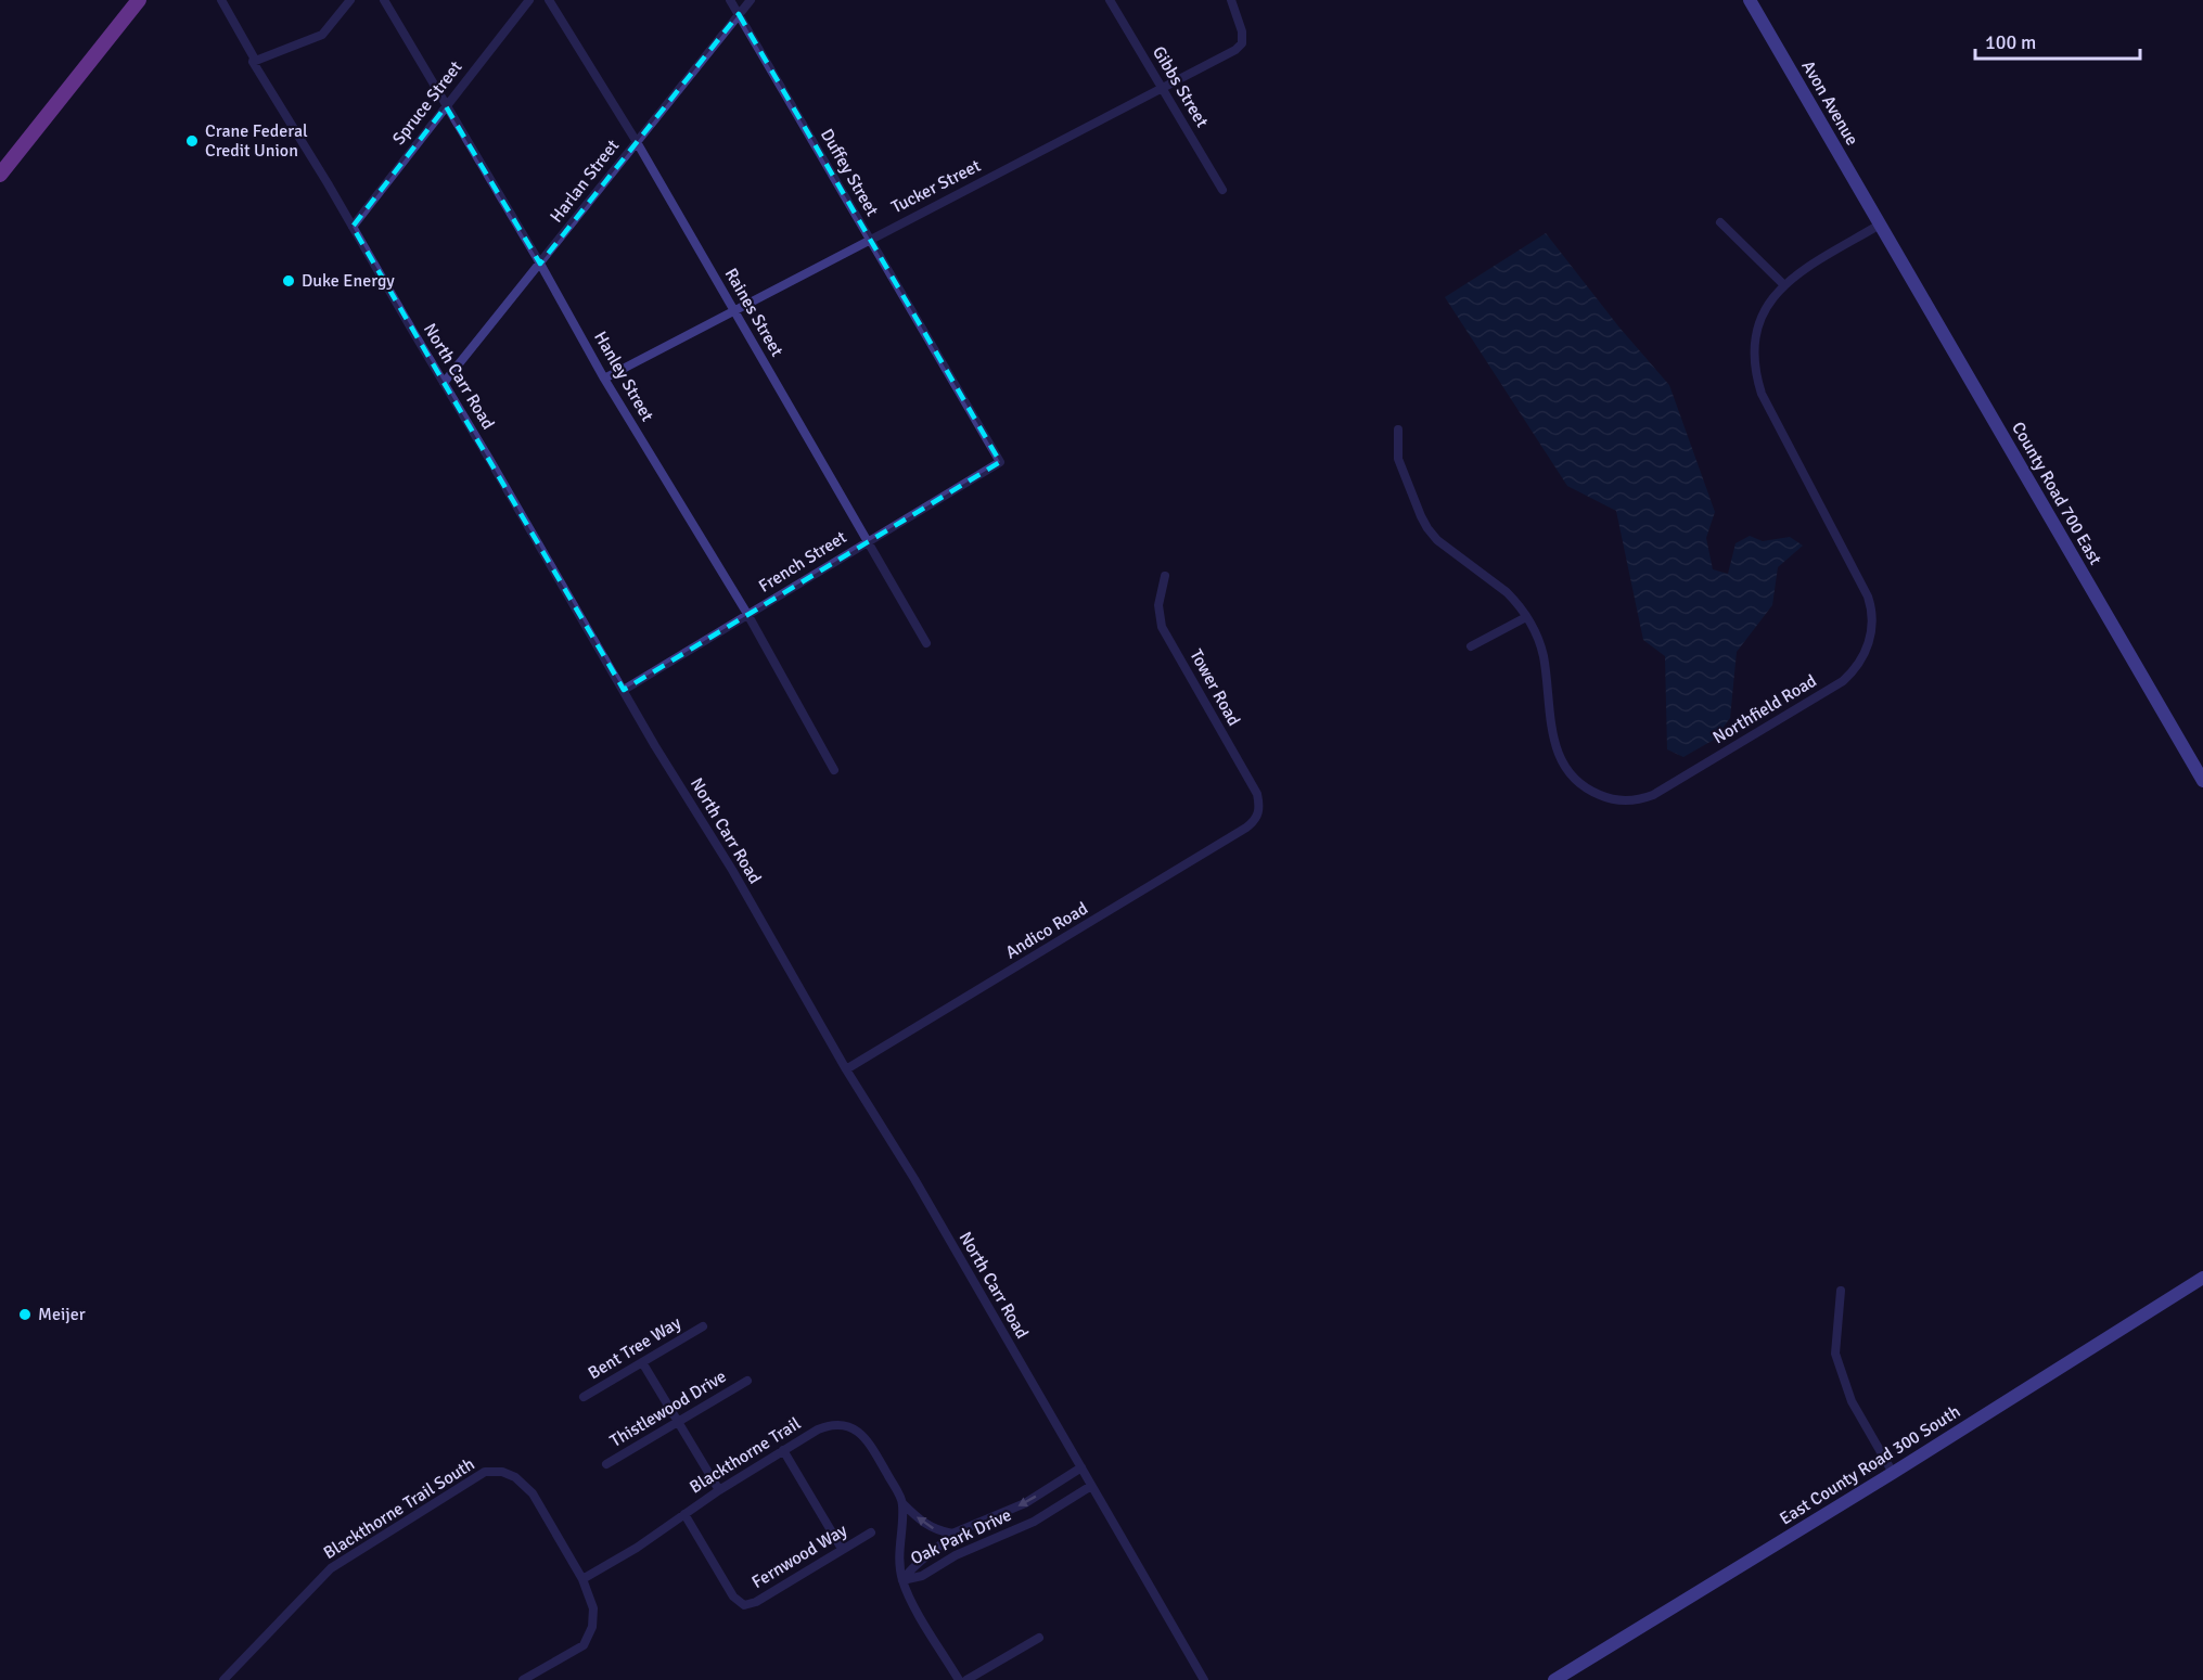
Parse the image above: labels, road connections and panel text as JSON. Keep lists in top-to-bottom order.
{
  "streets": {
    "main road": ["Avon Avenue", "County Road 700 East", "East County Road 300 South"],
    "street": [
      "Gibbs Street",
      "Spruce Street",
      "Duffey Street",
      "Harlan Street",
      "Tucker Street",
      "Raines Street",
      "North Carr Road",
      "Hanley Street",
      "French Street",
      "Tower Road",
      "Northfield Road",
      "Andico Road",
      "Bent Tree Way",
      "Thistlewood Drive",
      "Blackthorne Trail",
      "Blackthorne Trail South",
      "Oak Park Drive",
      "Fernwood Way"
    ]
  },
  "crossings": [
    ["Gibbs Street", "Tucker Street"],
    ["Spruce Street", "North Carr Road"],
    ["Spruce Street", "Hanley Street"],
    ["Avon Avenue", "County Road 700 East"],
    ["Avon Avenue", "Northfield Road"],
    ["Duffey Street", "Harlan Street"],
    ["Duffey Street", "Tucker Street"],
    ["Duffey Street", "French Street"],
    ["Harlan Street", "Raines Street"],
    ["Harlan Street", "North Carr Road"],
    ["Harlan Street", "Hanley Street"],
    ["Tucker Street", "Raines Street"],
    ["Tucker Street", "Hanley Street"],
    ["Raines Street", "French Street"],
    ["North Carr Road", "French Street"],
    ["North Carr Road", "Andico Road"],
    ["North Carr Road", "Oak Park Drive"],
    ["Hanley Street", "French Street"],
    ["County Road 700 East", "Northfield Road"],
    ["Tower Road", "Andico Road"],
    ["Blackthorne Trail", "Blackthorne Trail South"],
    ["Blackthorne Trail", "Oak Park Drive"],
    ["Blackthorne Trail", "Fernwood Way"]
  ],
  "places": ["Crane Federal Credit Union", "Duke Energy", "Meijer"],
  "scale_bar": "100 m"
}
